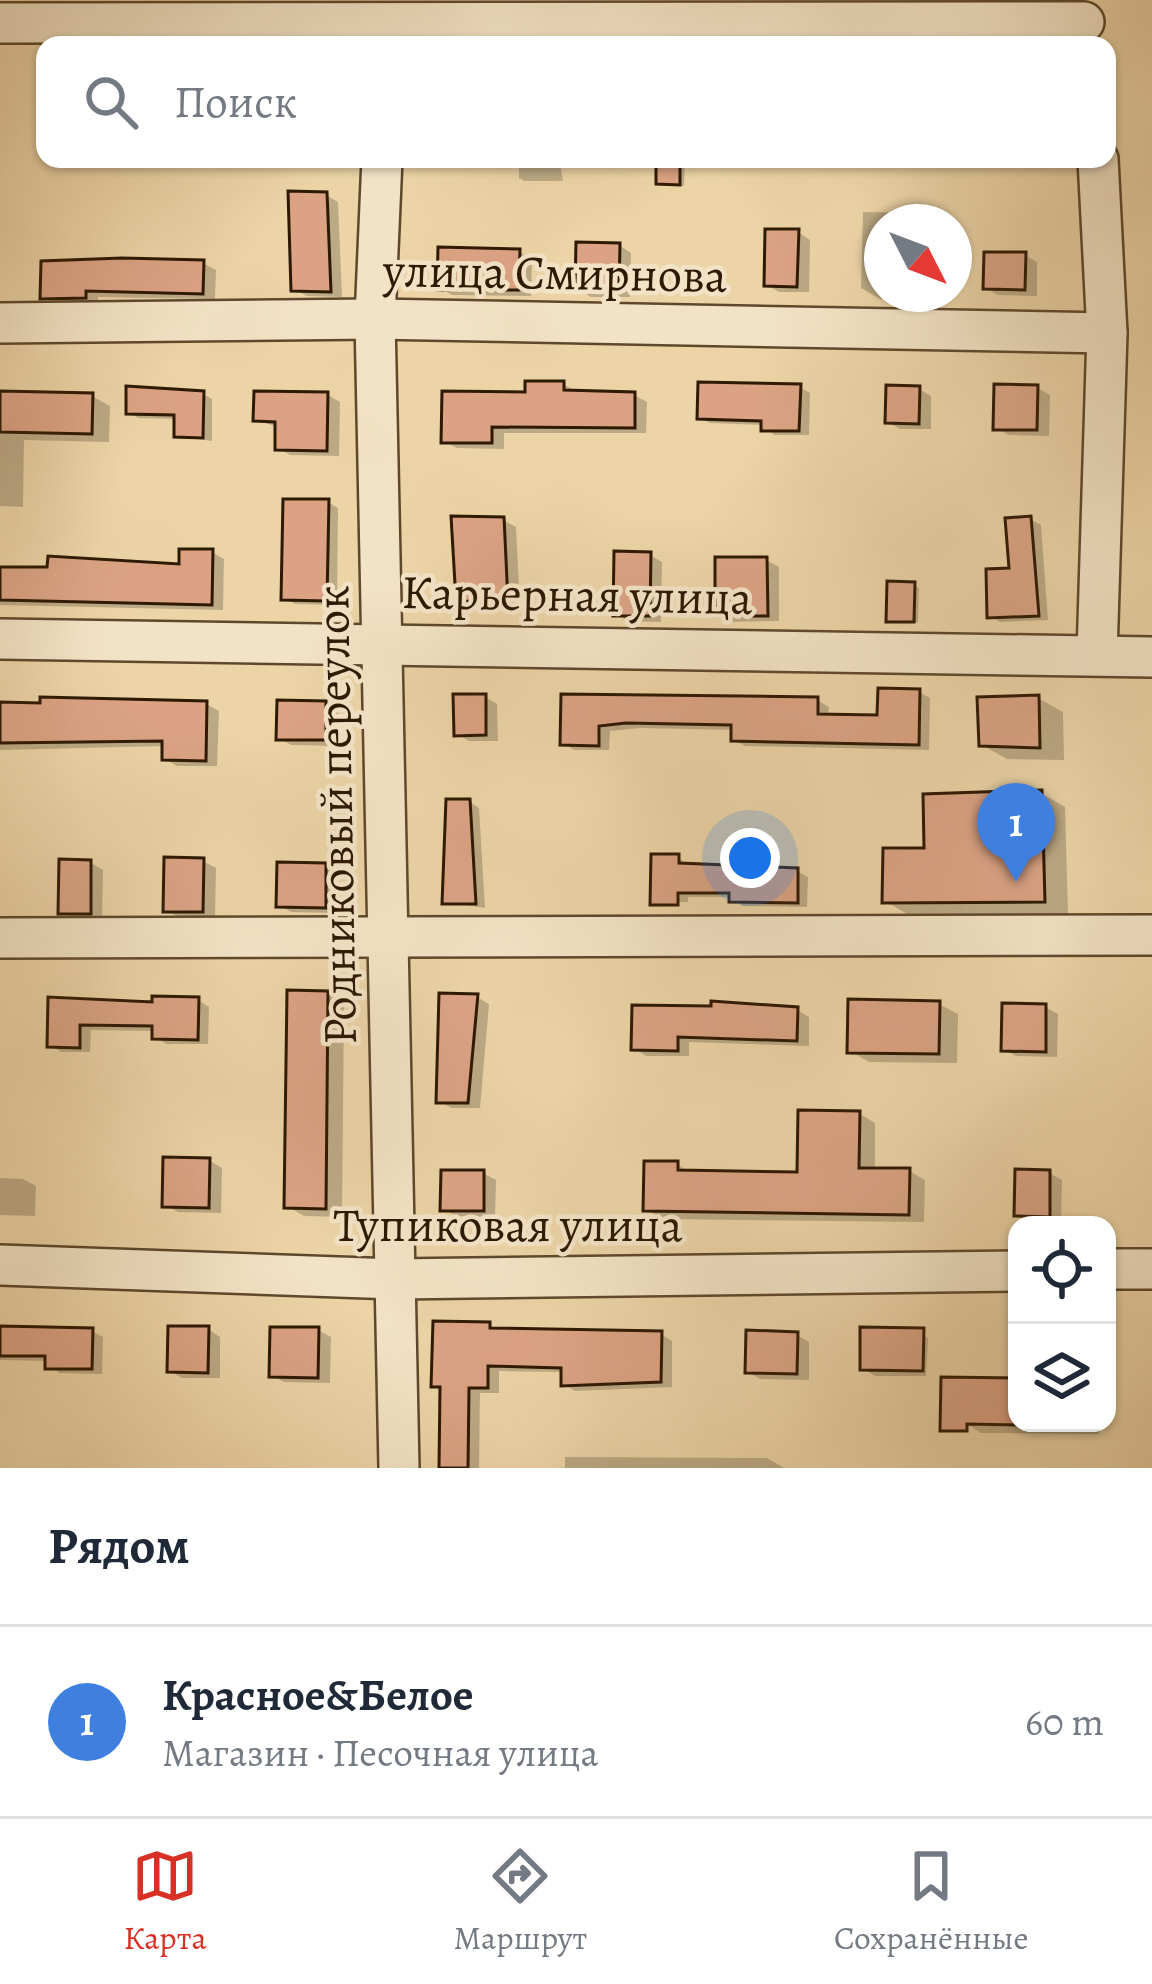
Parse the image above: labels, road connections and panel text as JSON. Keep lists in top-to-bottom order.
{
  "streets": {
    "street": [
      "улица Смирнова",
      "Карьерная улица",
      "Родниковый переулок",
      "Тупиковая улица"
    ]
  },
  "crossings": [
    ["улица Смирнова", "Родниковый переулок"],
    ["Карьерная улица", "Родниковый переулок"],
    ["Родниковый переулок", "Тупиковая улица"]
  ],
  "north": "bottom right",
  "page": {
    "search": "Поиск",
    "pins": "1",
    "heading": "Рядом",
    "list": [
      {
        "mark": "1",
        "name": "Красное&Белое",
        "note": "Магазин · Песочная улица",
        "value": "60 m"
      }
    ],
    "nav": ["Карта", "Маршрут", "Сохранённые"]
  }
}
